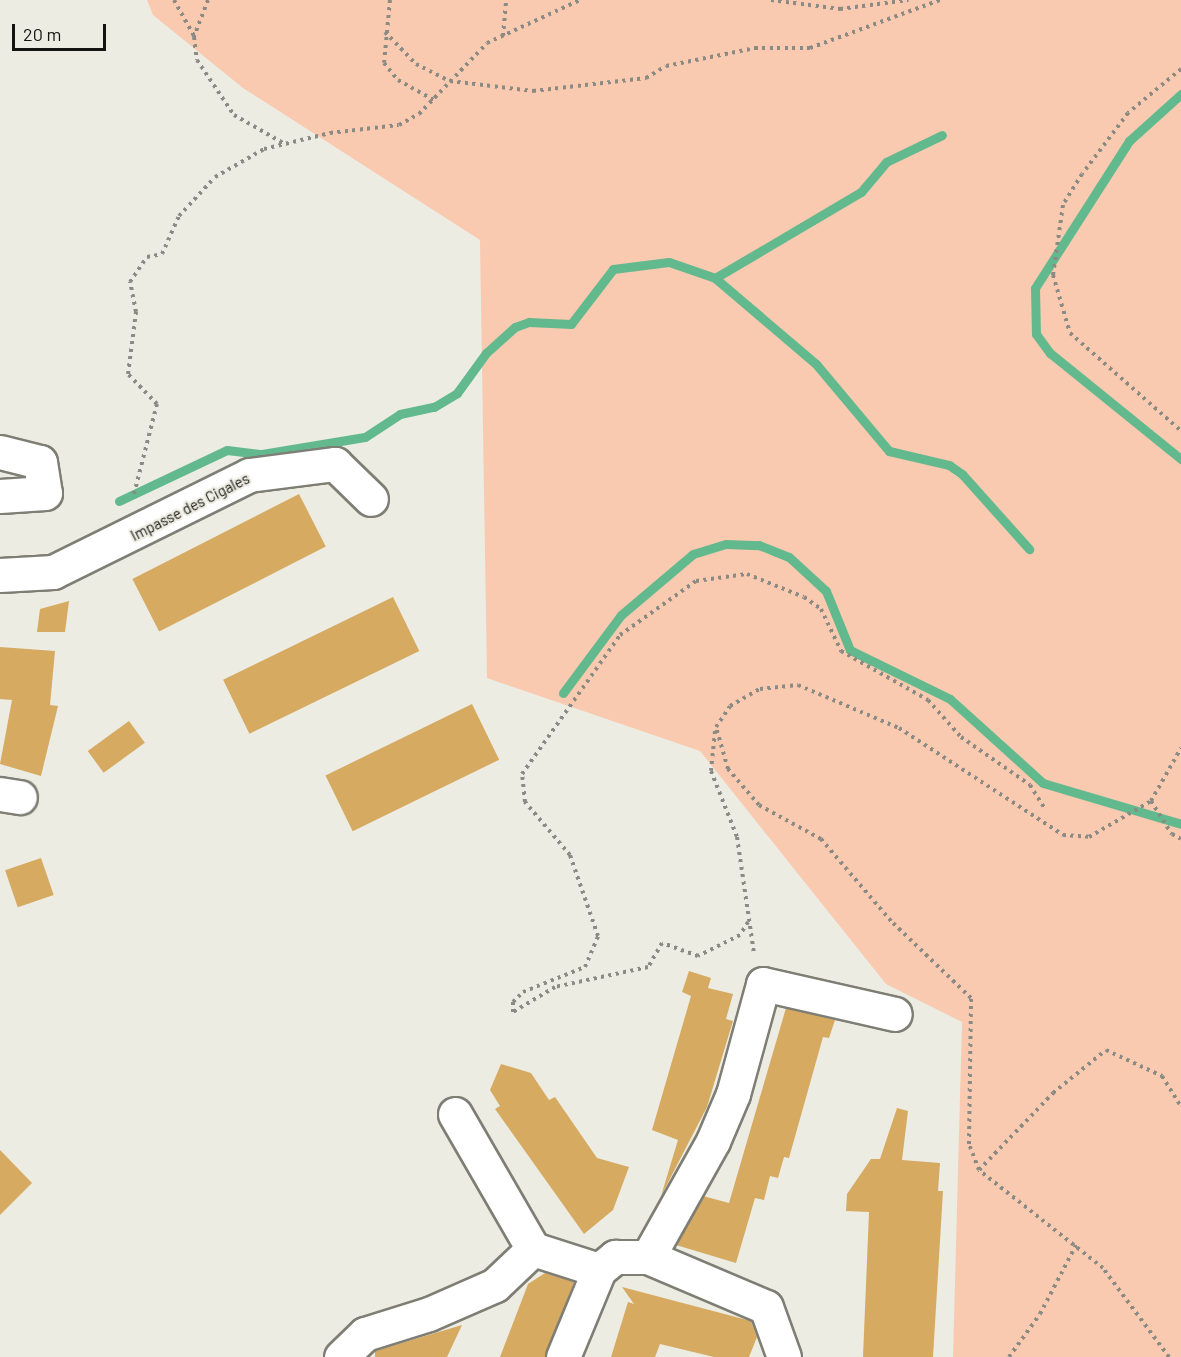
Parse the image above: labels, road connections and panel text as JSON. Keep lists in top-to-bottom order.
{
  "streets": {
    "street": ["Impasse des Cigales"]
  },
  "scale_bar": "20 m"
}
